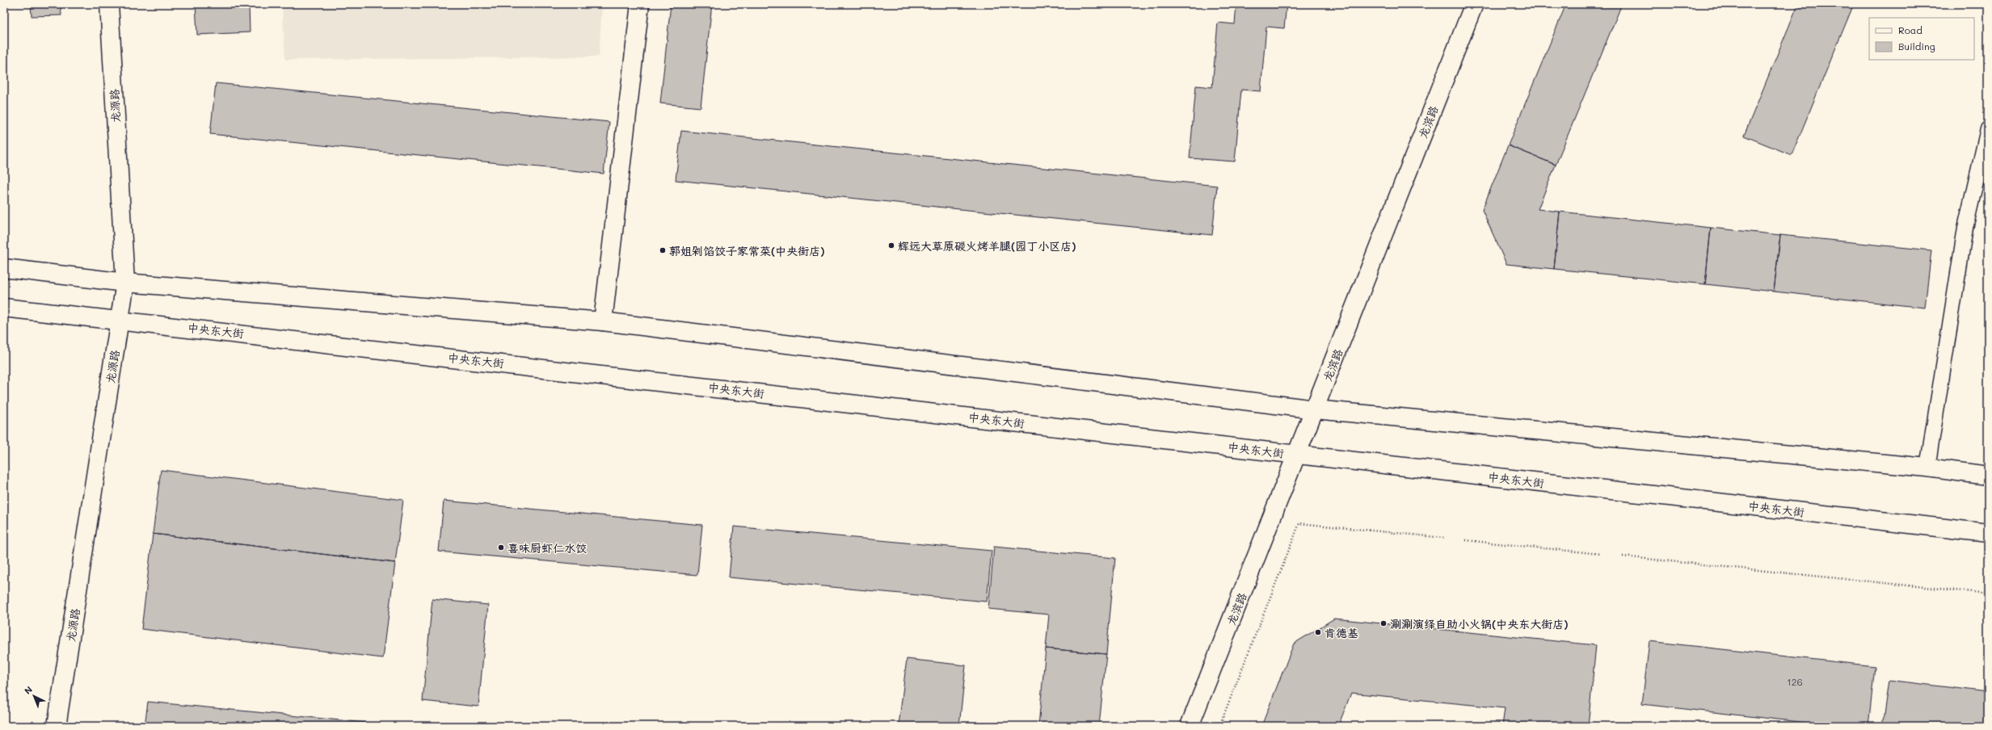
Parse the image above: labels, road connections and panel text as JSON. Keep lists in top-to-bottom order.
{
  "streets": {
    "main road": ["龙源路", "龙滨路", "中央东大街"]
  },
  "crossings": [
    ["龙源路", "中央东大街"],
    ["龙滨路", "中央东大街"]
  ],
  "places": [
    "辉远大草原碳火烤羊腿(园丁小区店)",
    "郭姐剁馅饺子家常菜(中央街店)",
    "喜味厨虾仁水饺",
    "涮涮演绎自助小火锅(中央东大街店)",
    "肯德基"
  ],
  "house_numbers": ["126"],
  "legend": ["Road", "Building"],
  "north": "top left"
}
